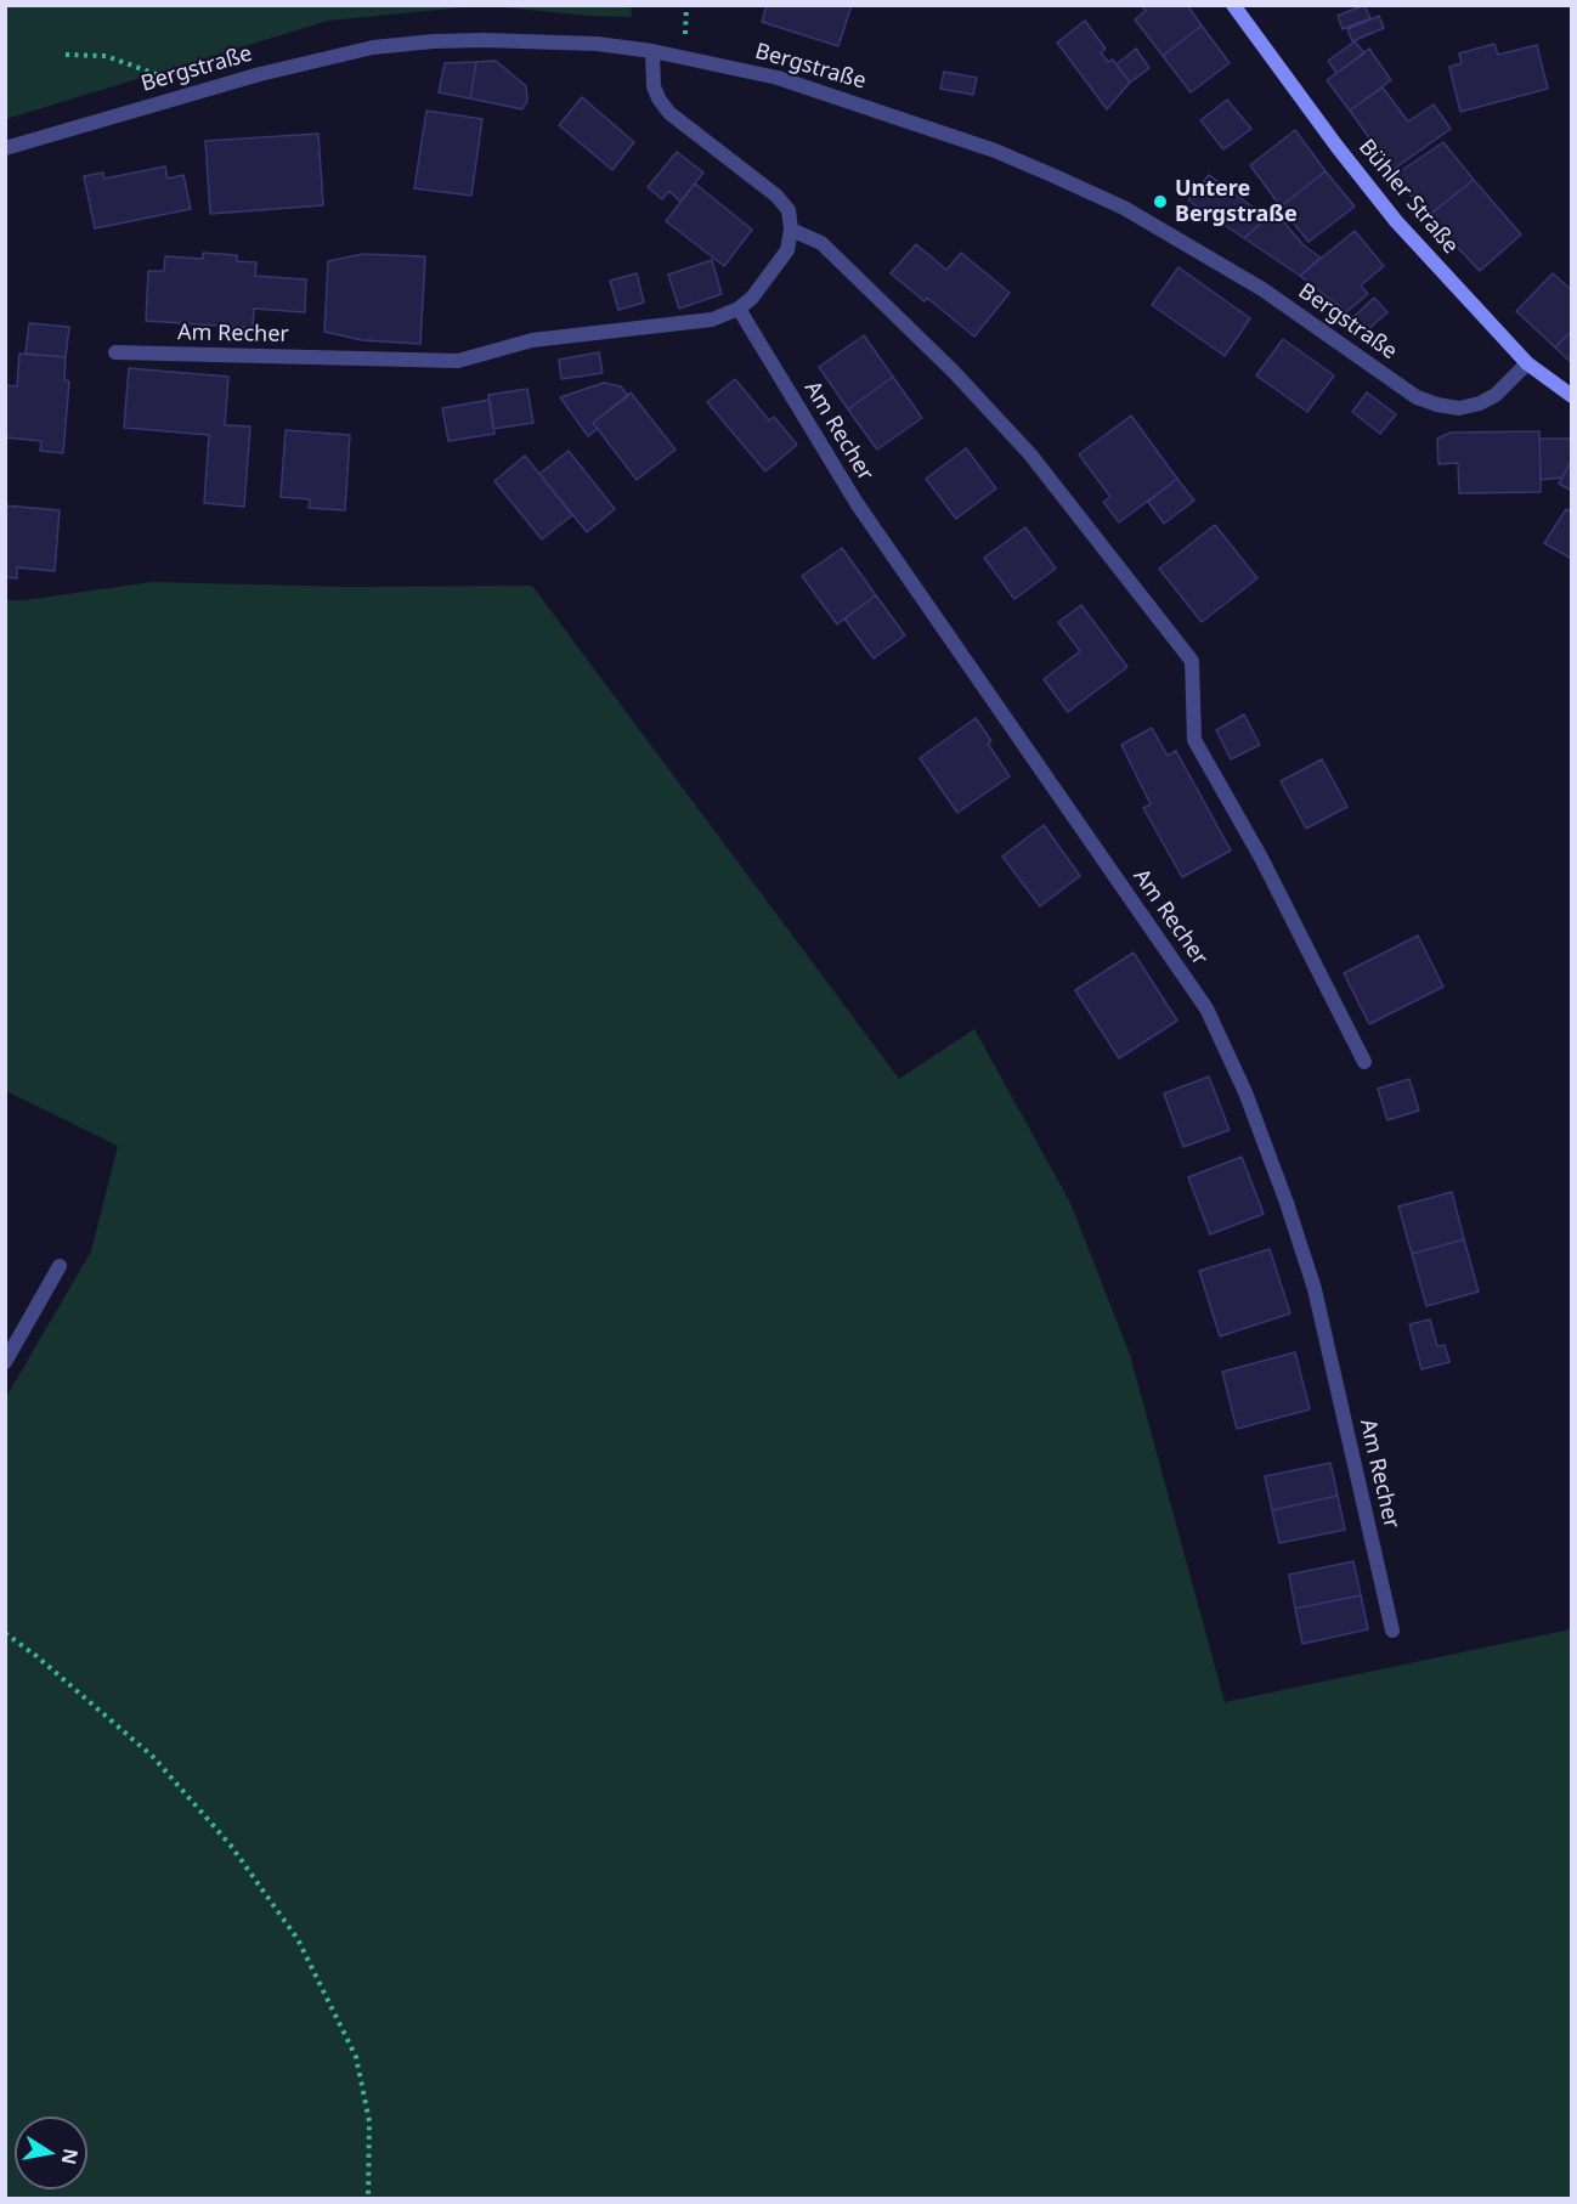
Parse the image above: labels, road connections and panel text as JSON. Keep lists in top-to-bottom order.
{
  "streets": {
    "main road": ["Bühler Straße"],
    "street": ["Bergstraße", "Am Recher"]
  },
  "crossings": [
    ["Bergstraße", "Bühler Straße"]
  ],
  "places": ["Untere Bergstraße"],
  "north": "right"
}
